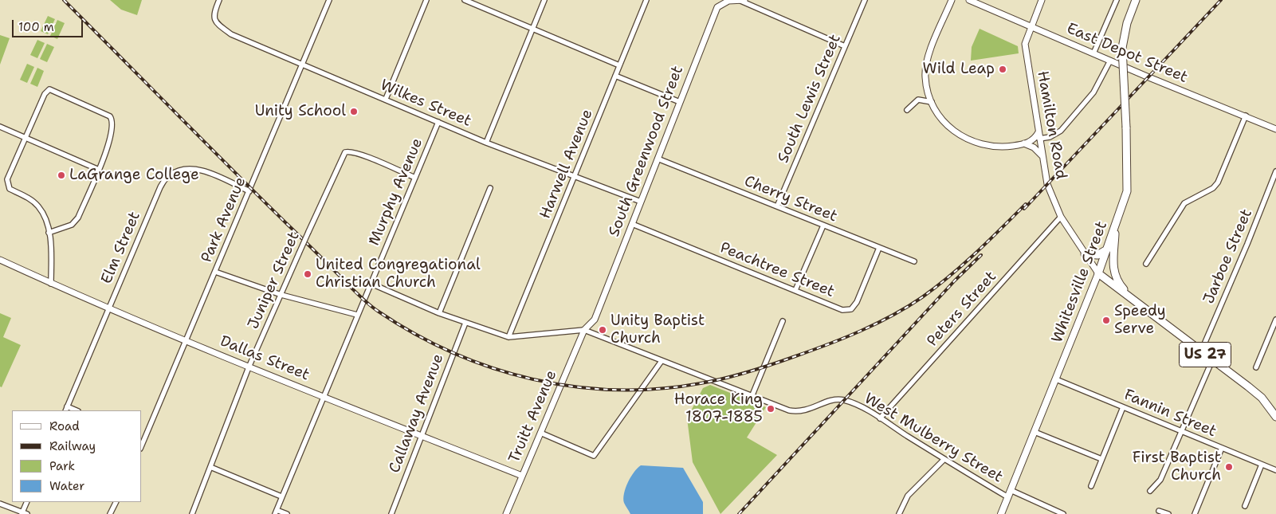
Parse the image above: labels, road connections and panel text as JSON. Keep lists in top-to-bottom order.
{
  "streets": {
    "highway": ["Hamilton Road", "Whitesville Street", "US 27"],
    "street": [
      "East Depot Street",
      "South Lewis Street",
      "Wilkes Street",
      "South Greenwood Street",
      "Harwell Avenue",
      "Murphy Avenue",
      "Cherry Street",
      "Park Avenue",
      "Elm Street",
      "Jarboe Street",
      "Peachtree Street",
      "Juniper Street",
      "Peters Street",
      "Dallas Street",
      "Callaway Avenue",
      "Fannin Street",
      "Truitt Avenue",
      "West Mulberry Street"
    ]
  },
  "crossings": [
    ["East Depot Street", "Hamilton Road"],
    ["South Lewis Street", "Cherry Street"],
    ["Wilkes Street", "South Greenwood Street"],
    ["Wilkes Street", "Harwell Avenue"],
    ["Wilkes Street", "Murphy Avenue"],
    ["Wilkes Street", "Park Avenue"],
    ["Hamilton Road", "Jarboe Street"],
    ["Hamilton Road", "Whitesville Street"],
    ["Hamilton Road", "Peters Street"],
    ["South Greenwood Street", "Cherry Street"],
    ["South Greenwood Street", "Peachtree Street"],
    ["South Greenwood Street", "Truitt Avenue"],
    ["South Greenwood Street", "West Mulberry Street"],
    ["Harwell Avenue", "West Mulberry Street"],
    ["Murphy Avenue", "Juniper Street"],
    ["Murphy Avenue", "Dallas Street"],
    ["Murphy Avenue", "West Mulberry Street"],
    ["Cherry Street", "Peachtree Street"],
    ["Park Avenue", "Elm Street"],
    ["Park Avenue", "Dallas Street"],
    ["Elm Street", "Dallas Street"],
    ["Juniper Street", "Dallas Street"],
    ["Whitesville Street", "Fannin Street"],
    ["Whitesville Street", "West Mulberry Street"],
    ["Peters Street", "West Mulberry Street"],
    ["Dallas Street", "Callaway Avenue"],
    ["Dallas Street", "Truitt Avenue"],
    ["Callaway Avenue", "West Mulberry Street"],
    ["Truitt Avenue", "West Mulberry Street"]
  ],
  "places": [
    "Wild Leap",
    "Unity School",
    "LaGrange College",
    "United Congregational Christian Church",
    "Speedy Serve",
    "Unity Baptist Church",
    "Horace King 1807-1885",
    "First Baptist Church"
  ],
  "legend": [
    "Road",
    "Railway",
    "Park",
    "Water"
  ],
  "scale_bar": "100 m"
}
